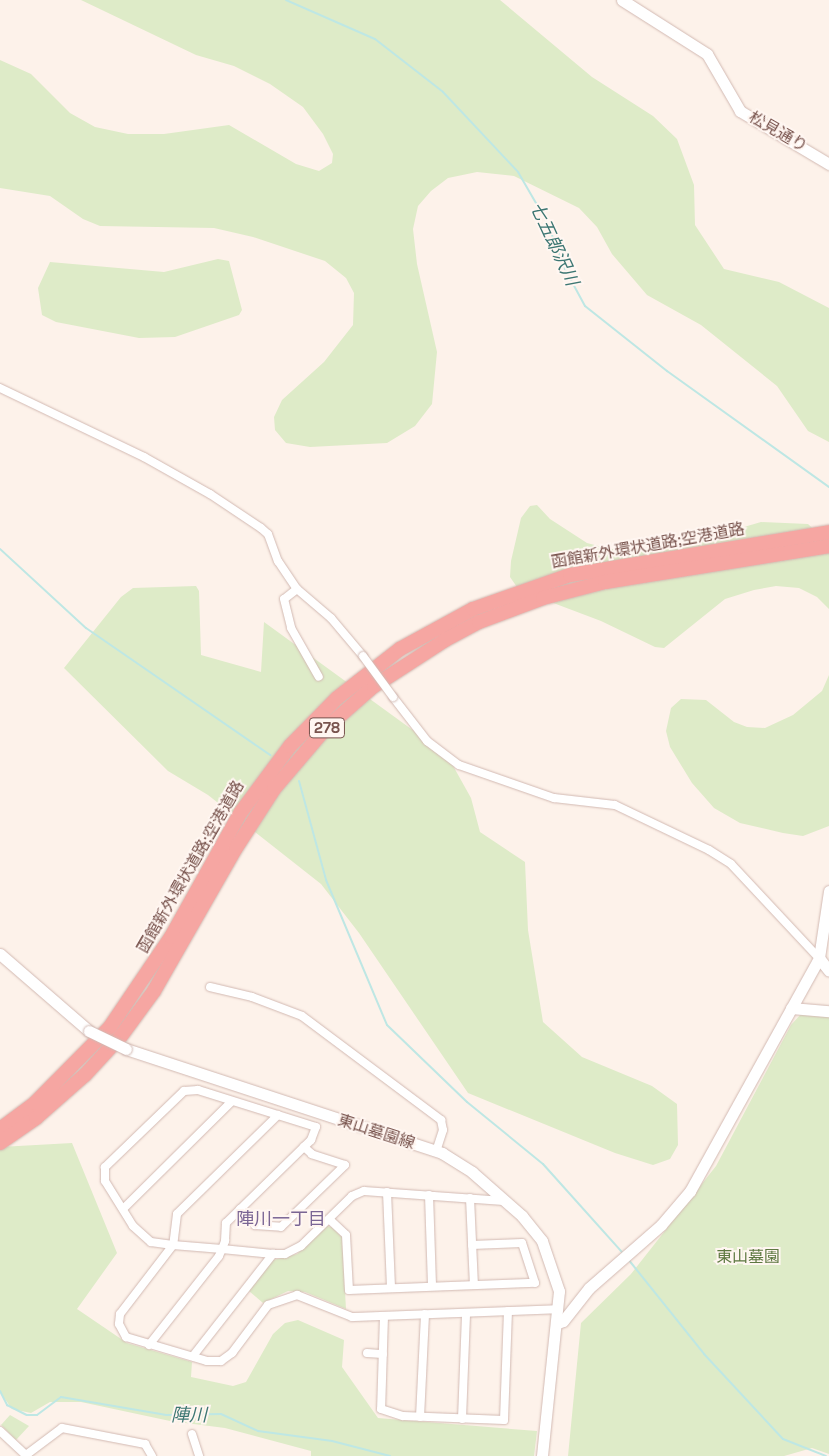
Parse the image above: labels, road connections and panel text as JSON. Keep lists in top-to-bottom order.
{
  "streets": {
    "highway": ["函館新外環状道路;空港道路", "278"],
    "street": ["松見通り", "東山墓園線"]
  },
  "districts": ["陣川一丁目"],
  "water": ["七五郎沢川", "陣川"],
  "parks": ["東山墓園"]
}
